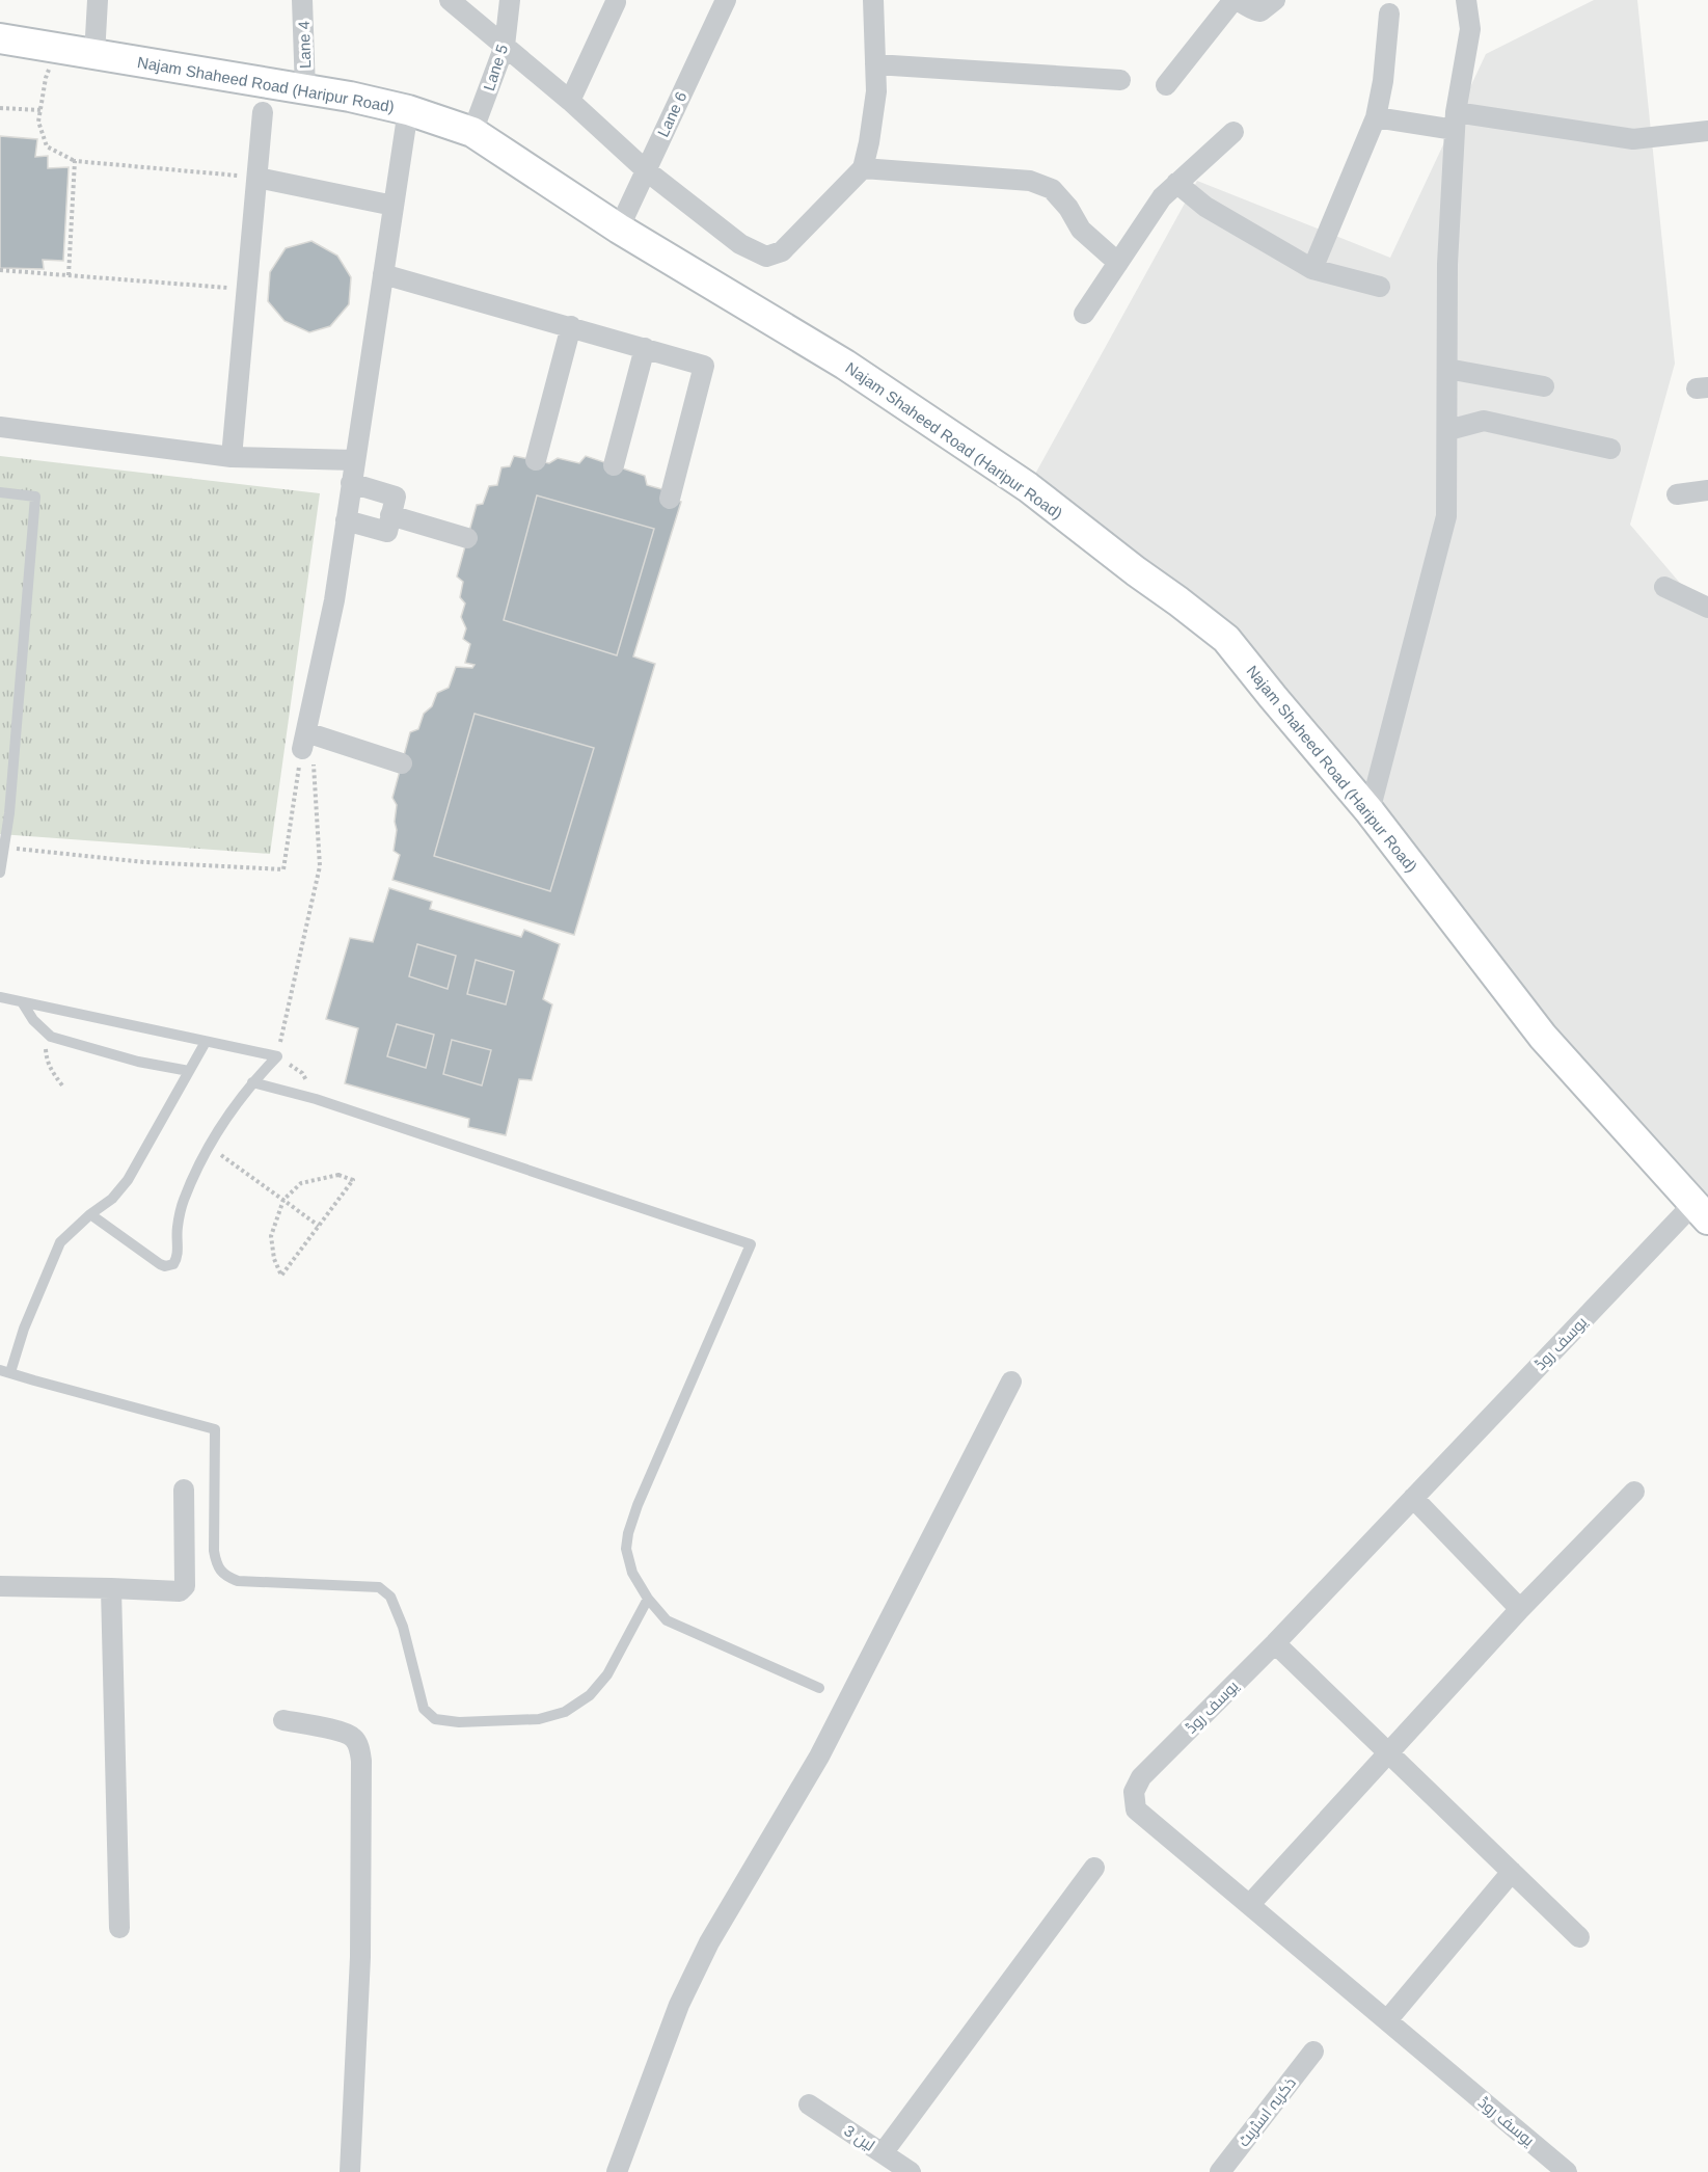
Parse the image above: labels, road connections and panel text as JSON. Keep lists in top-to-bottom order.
{
  "streets": {
    "main road": ["Najam Shaheed Road (Haripur Road)"],
    "street": [
      "Lane 4",
      "Lane 5",
      "Lane 6",
      "یوسف روڈ",
      "ذکریہ اسٹریٹ",
      "لین 3"
    ]
  },
  "crossings": [
    ["Lane 4", "Najam Shaheed Road (Haripur Road)"],
    ["Lane 5", "Najam Shaheed Road (Haripur Road)"],
    ["Najam Shaheed Road (Haripur Road)", "Lane 6"],
    ["Najam Shaheed Road (Haripur Road)", "یوسف روڈ"]
  ]
}
